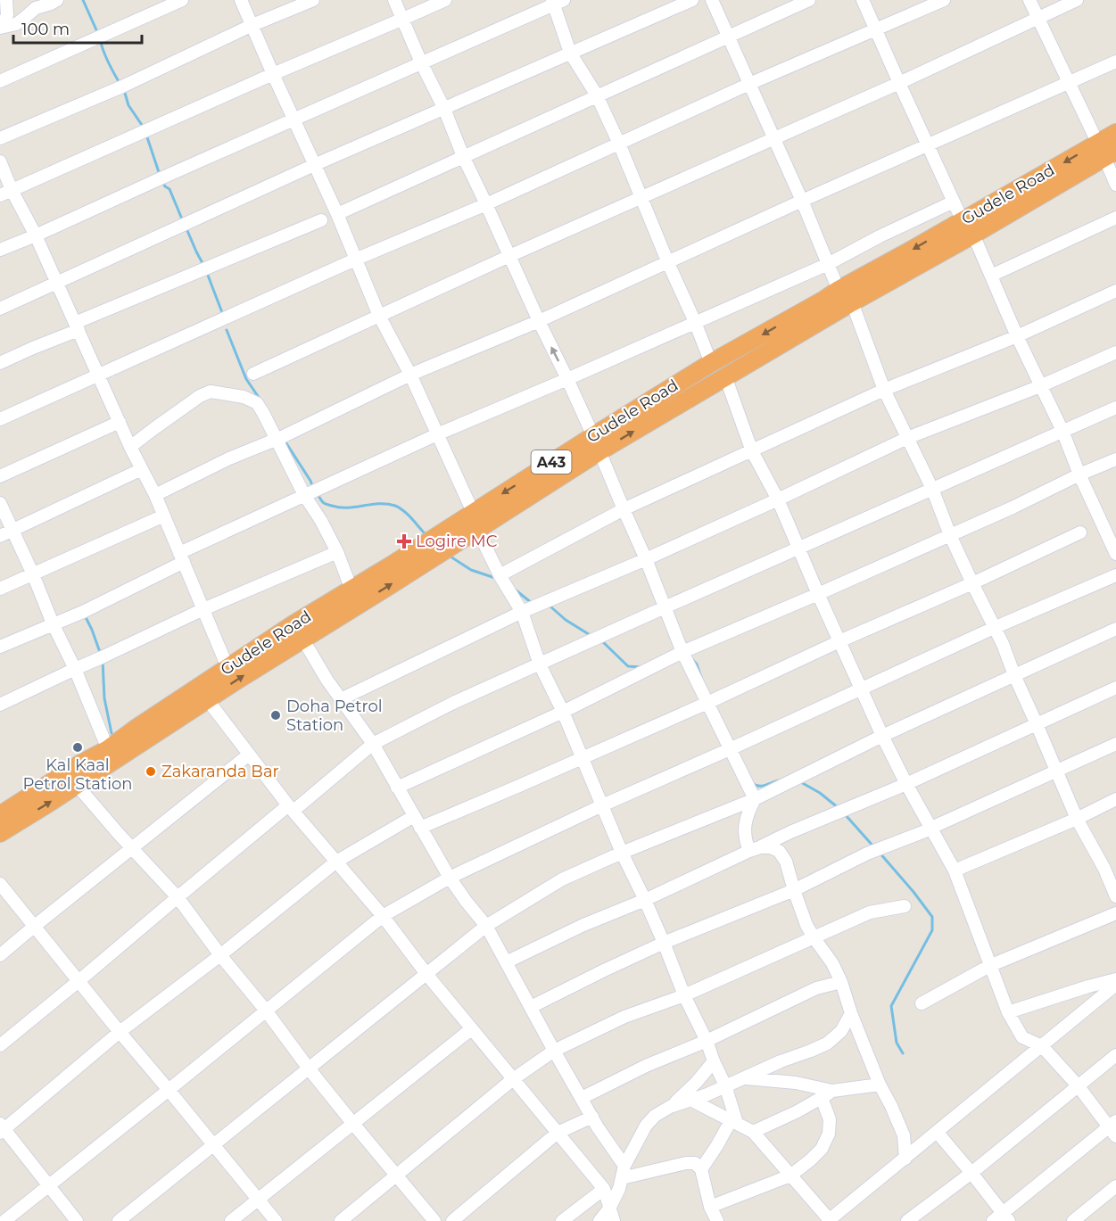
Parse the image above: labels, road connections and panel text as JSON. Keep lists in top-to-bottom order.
{
  "streets": {
    "highway": ["Gudele Road", "A43"]
  },
  "places": {
    "health": ["Logire MC"],
    "other": ["Doha Petrol Station", "Kal Kaal Petrol Station", "Zakaranda Bar"]
  },
  "scale_bar": "100 m"
}
